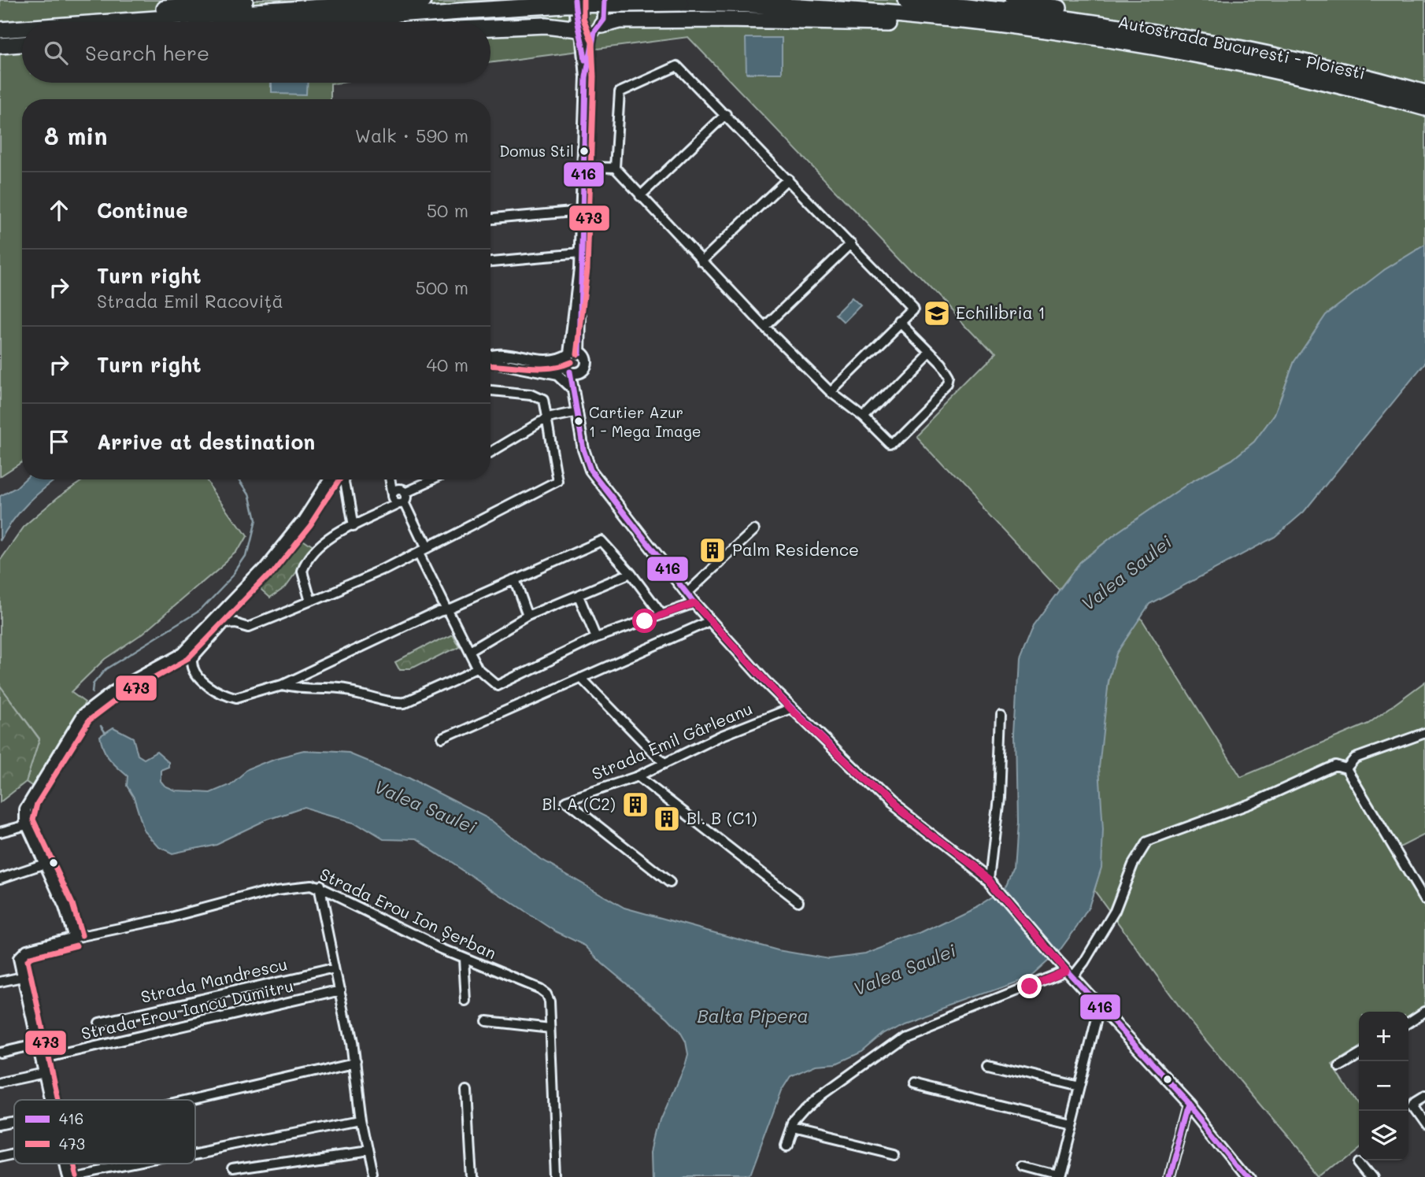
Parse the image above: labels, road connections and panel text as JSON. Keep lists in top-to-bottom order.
{
  "streets": {
    "highway": ["Autostrada Bucuresti - Ploiesti"],
    "street": [
      "Strada Emil Gârleanu",
      "Strada Erou Ion Șerban",
      "Strada Mandrescu",
      "Strada Erou Iancu Dumitru"
    ]
  },
  "water": ["Valea Saulei", "Balta Pipera"],
  "places": {
    "other": ["Domus Stil", "Cartier Azur 1 - Mega Image"],
    "school or university": ["Echilibria 1"],
    "building": ["Palm Residence", "Bl. A (C2)", "Bl. B (C1)"]
  },
  "lines": ["transit line 416", "transit line 473"],
  "legend": ["416", "473"],
  "page": {
    "search": "Search here",
    "heading": ["8 min", "Walk · 590 m"],
    "list": [
      ["Continue", "50 m"],
      ["Turn right", "Strada Emil Racoviță", "500 m"],
      ["Turn right", "40 m"],
      "Arrive at destination"
    ],
    "map_buttons": ["+", "−"]
  }
}
